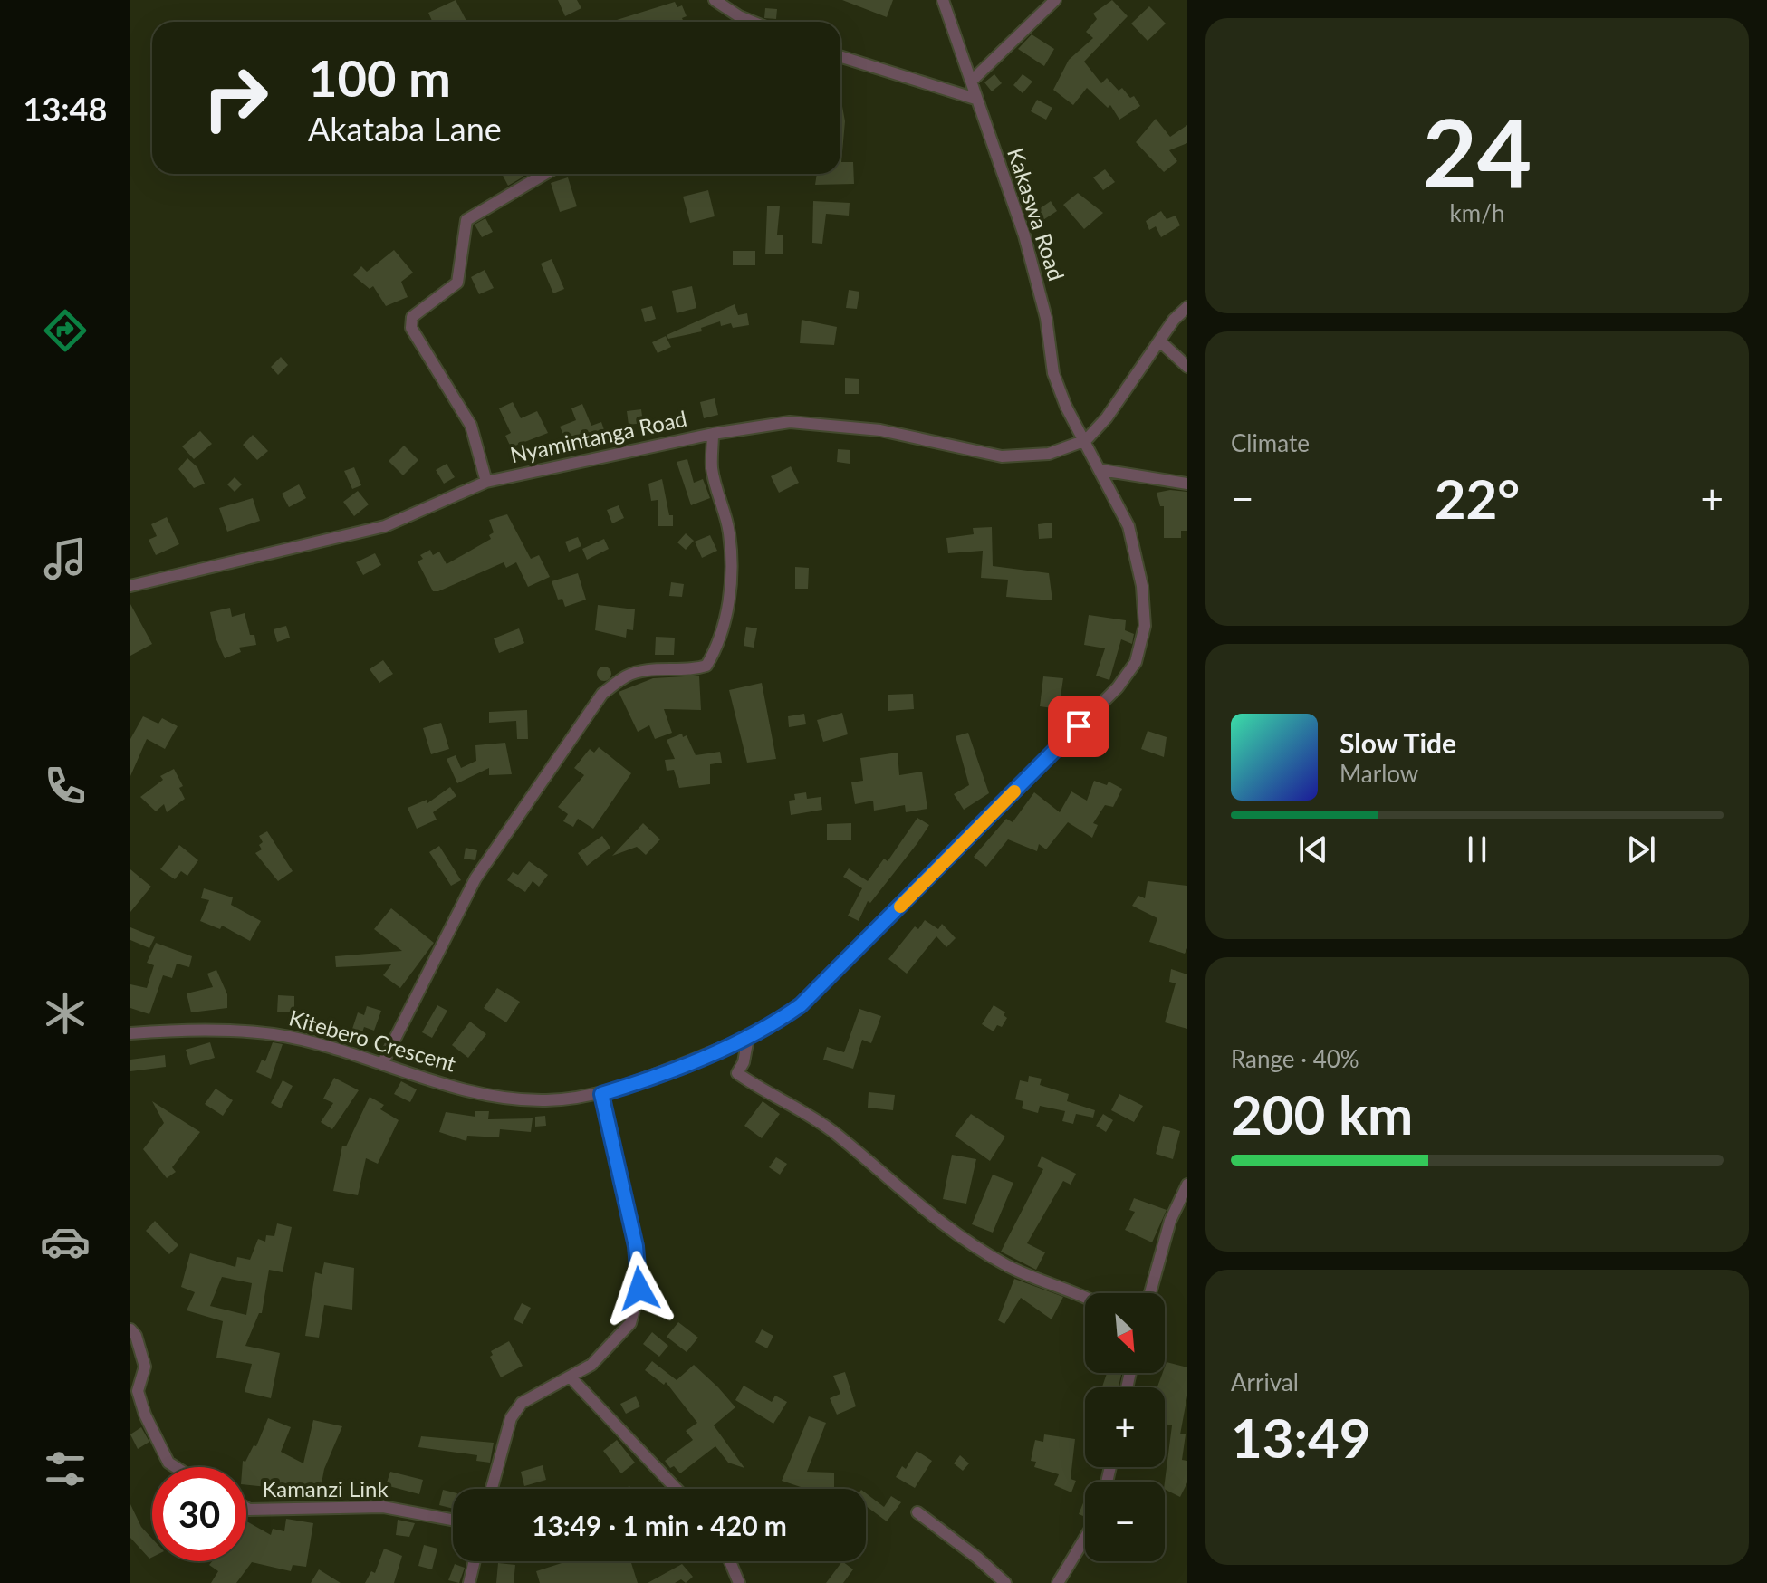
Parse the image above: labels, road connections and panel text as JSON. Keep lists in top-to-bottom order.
{
  "streets": {
    "street": [
      "Kakaswa Road",
      "Nyamintanga Road",
      "Kitebero Crescent",
      "Kamanzi Link"
    ]
  },
  "crossings": [
    ["Kakaswa Road", "Nyamintanga Road"],
    ["Kakaswa Road", "Kitebero Crescent"]
  ],
  "north": "bottom right",
  "page": {
    "tabs": "13:48",
    "tile": [
      ["24", "km/h"],
      "Climate",
      ["Range · 40%", "200 km"],
      ["Arrival", "13:49"]
    ],
    "turn": ["100 m", "Akataba Lane"],
    "heat": ["−", "22°", "+"],
    "song": ["Slow Tide", "Marlow"],
    "map_buttons": ["+", "−"],
    "limit": "30",
    "trip": "13:49 · 1 min · 420 m"
  }
}
